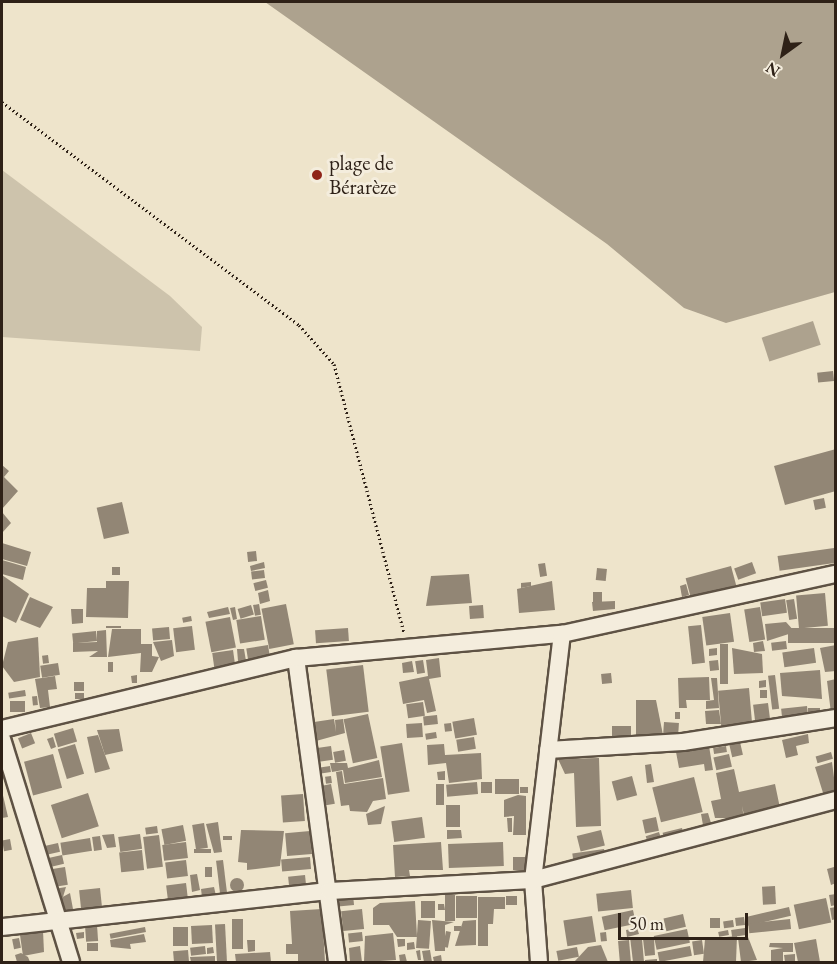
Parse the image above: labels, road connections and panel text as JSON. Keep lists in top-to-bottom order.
{
  "places": ["plage de Bérarèze"],
  "scale_bar": "50 m",
  "north": "bottom left"
}
